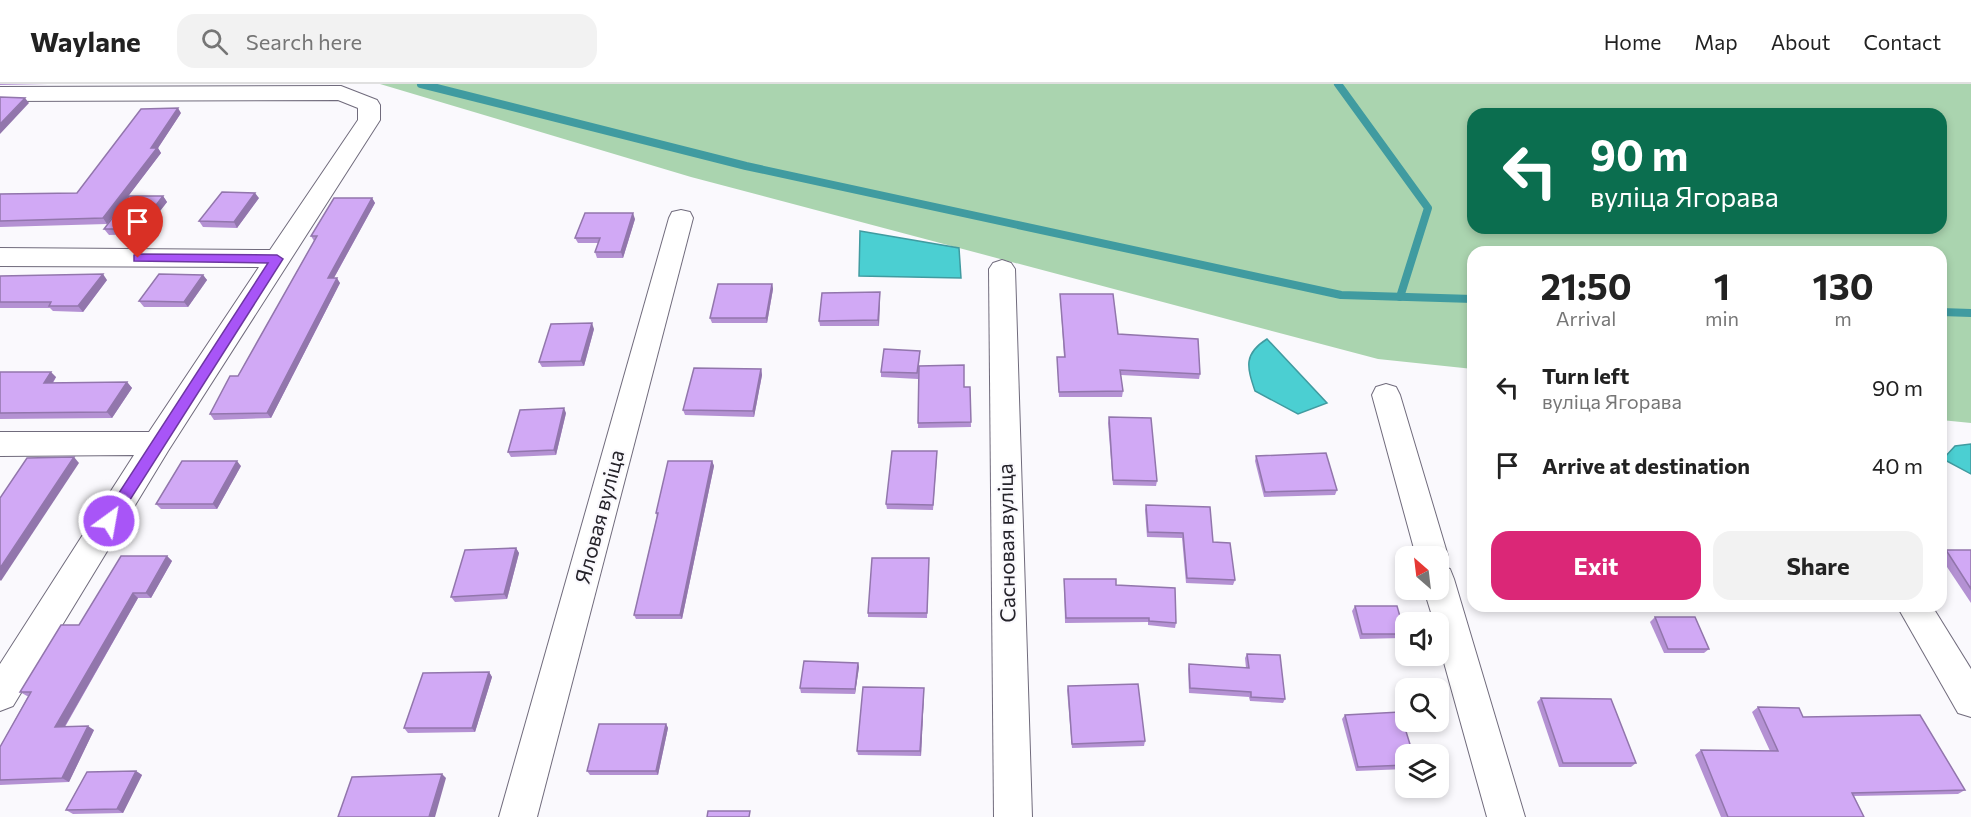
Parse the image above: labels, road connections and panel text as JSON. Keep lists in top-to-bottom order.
{
  "streets": {
    "street": ["Яловая вуліца", "Сасновая вуліца"]
  },
  "north": "top left",
  "page": {
    "header": "Waylane",
    "search": "Search here",
    "nav": [
      "Home",
      "Map",
      "About",
      "Contact"
    ],
    "turn": ["90 m", "вуліца Ягорава"],
    "eta": [
      "21:50",
      "Arrival",
      "1",
      "min",
      "130",
      "m"
    ],
    "list": [
      {
        "name": "Turn left",
        "note": "вуліца Ягорава",
        "value": "90 m"
      },
      {
        "name": "Arrive at destination",
        "value": "40 m"
      }
    ],
    "buttons": ["Exit", "Share"]
  }
}
